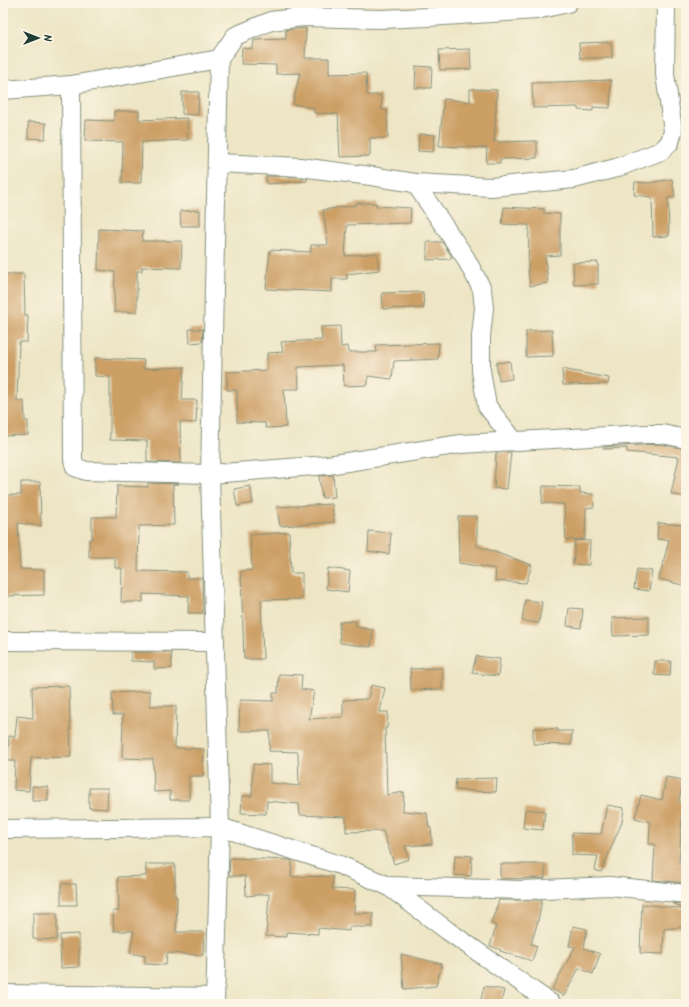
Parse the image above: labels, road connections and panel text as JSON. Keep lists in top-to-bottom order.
{
  "north": "right"
}
